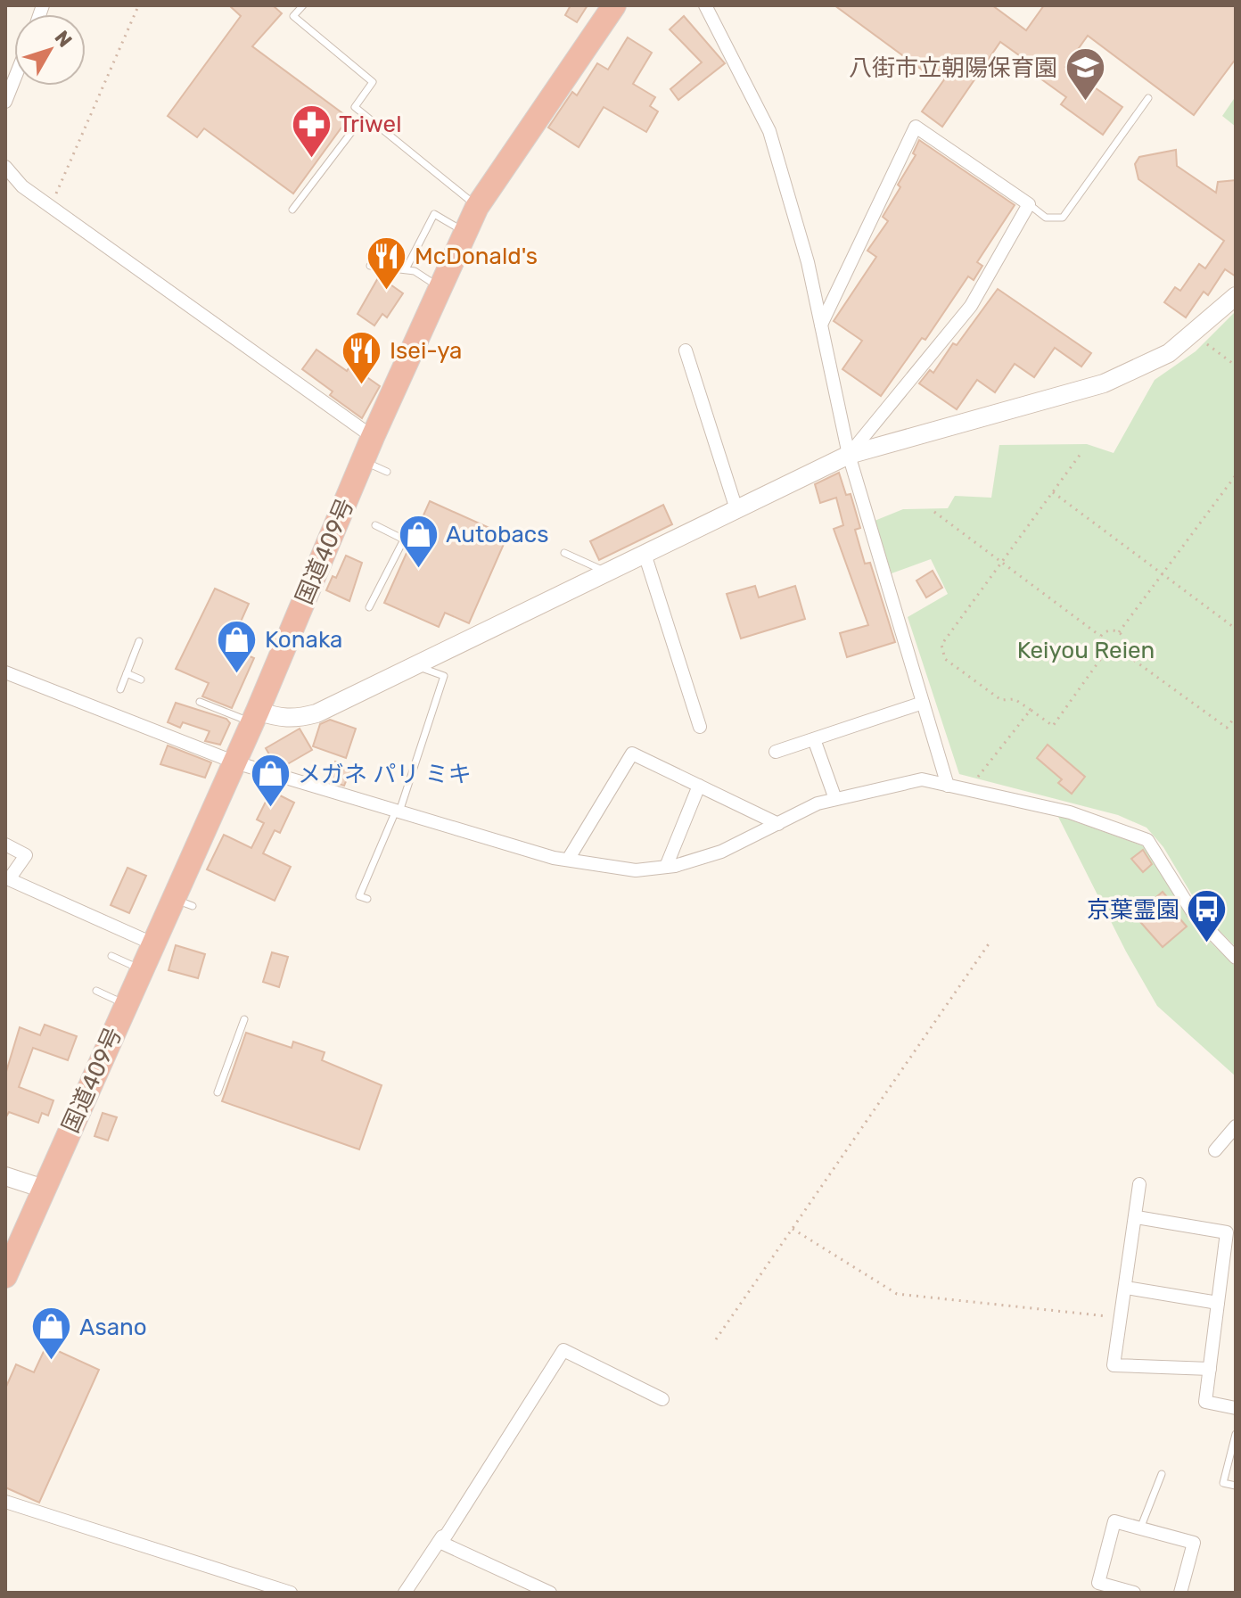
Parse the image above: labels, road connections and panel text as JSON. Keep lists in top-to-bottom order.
{
  "streets": {
    "highway": ["国道409号"]
  },
  "parks": ["Keiyou Reien"],
  "places": {
    "school or university": ["八街市立朝陽保育園"],
    "pharmacy": ["Triwel"],
    "restaurant": ["McDonald's", "Isei-ya"],
    "shop": [
      "Autobacs",
      "Konaka",
      "メガネ パリ ミキ",
      "Asano"
    ],
    "bus stop": ["京葉霊園"]
  },
  "north": "top right"
}
